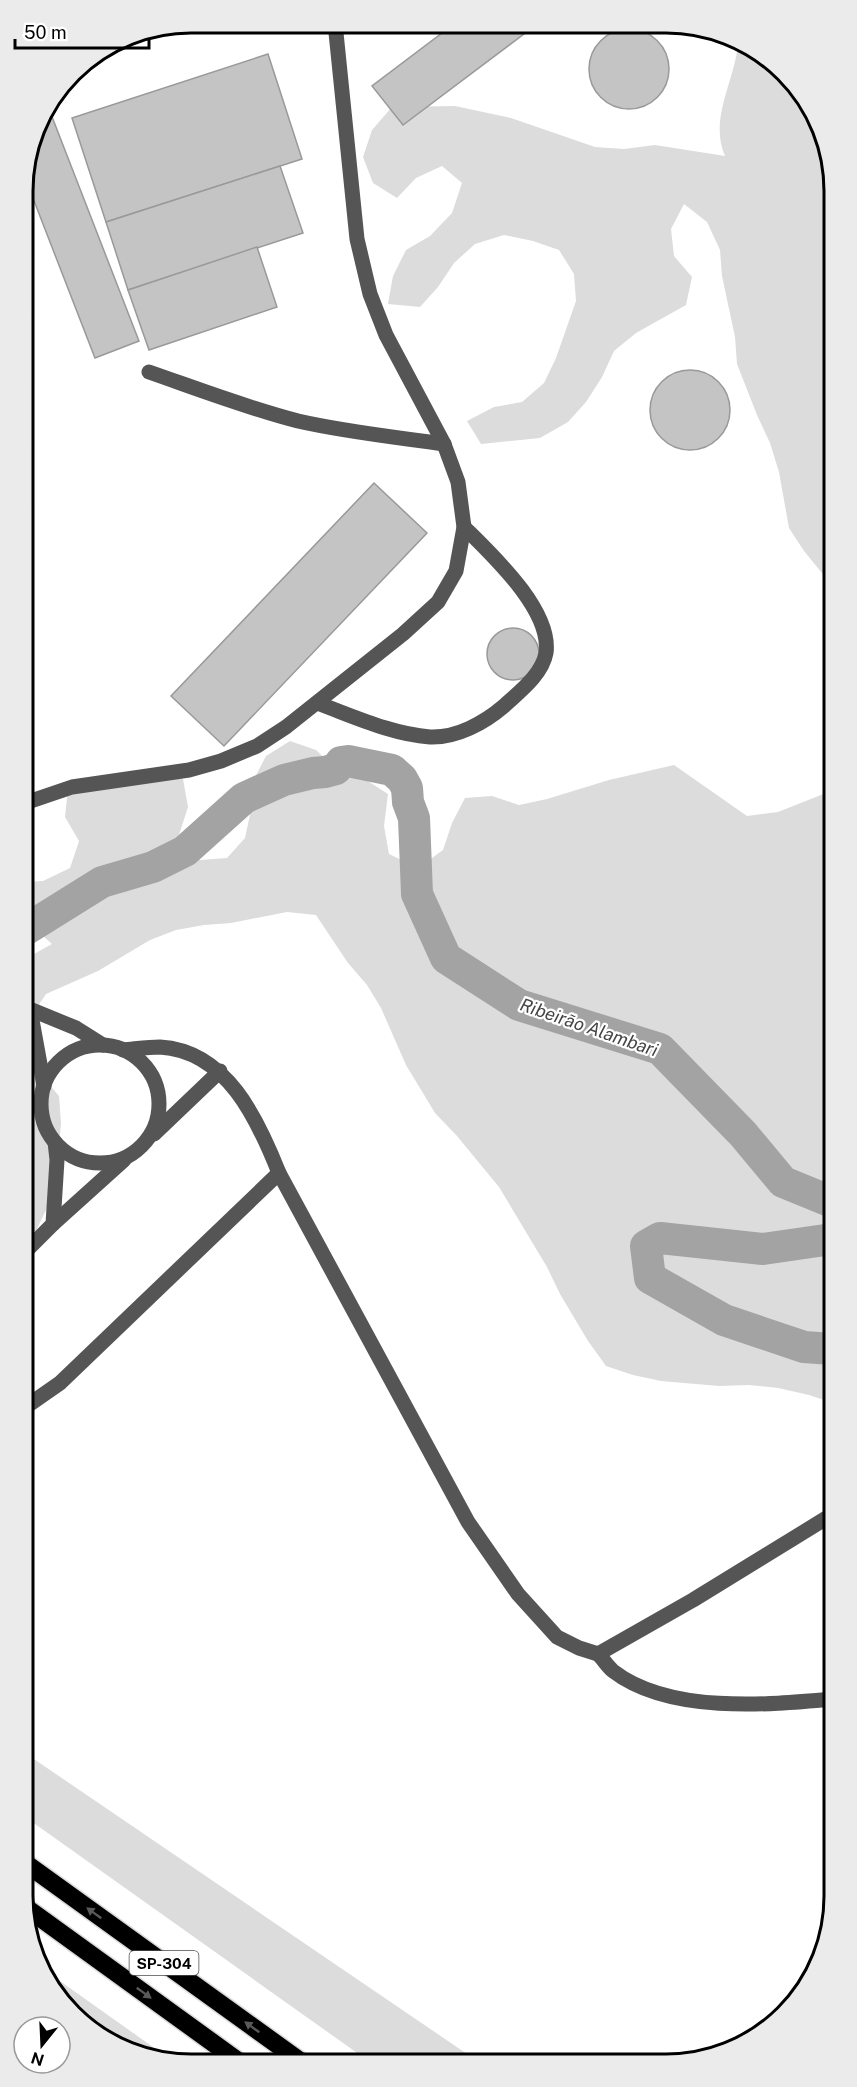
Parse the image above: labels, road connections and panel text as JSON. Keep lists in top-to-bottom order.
{
  "streets": {
    "highway": ["SP-304"]
  },
  "water": ["Ribeirão Alambari"],
  "scale_bar": "50 m",
  "north": "bottom"
}
